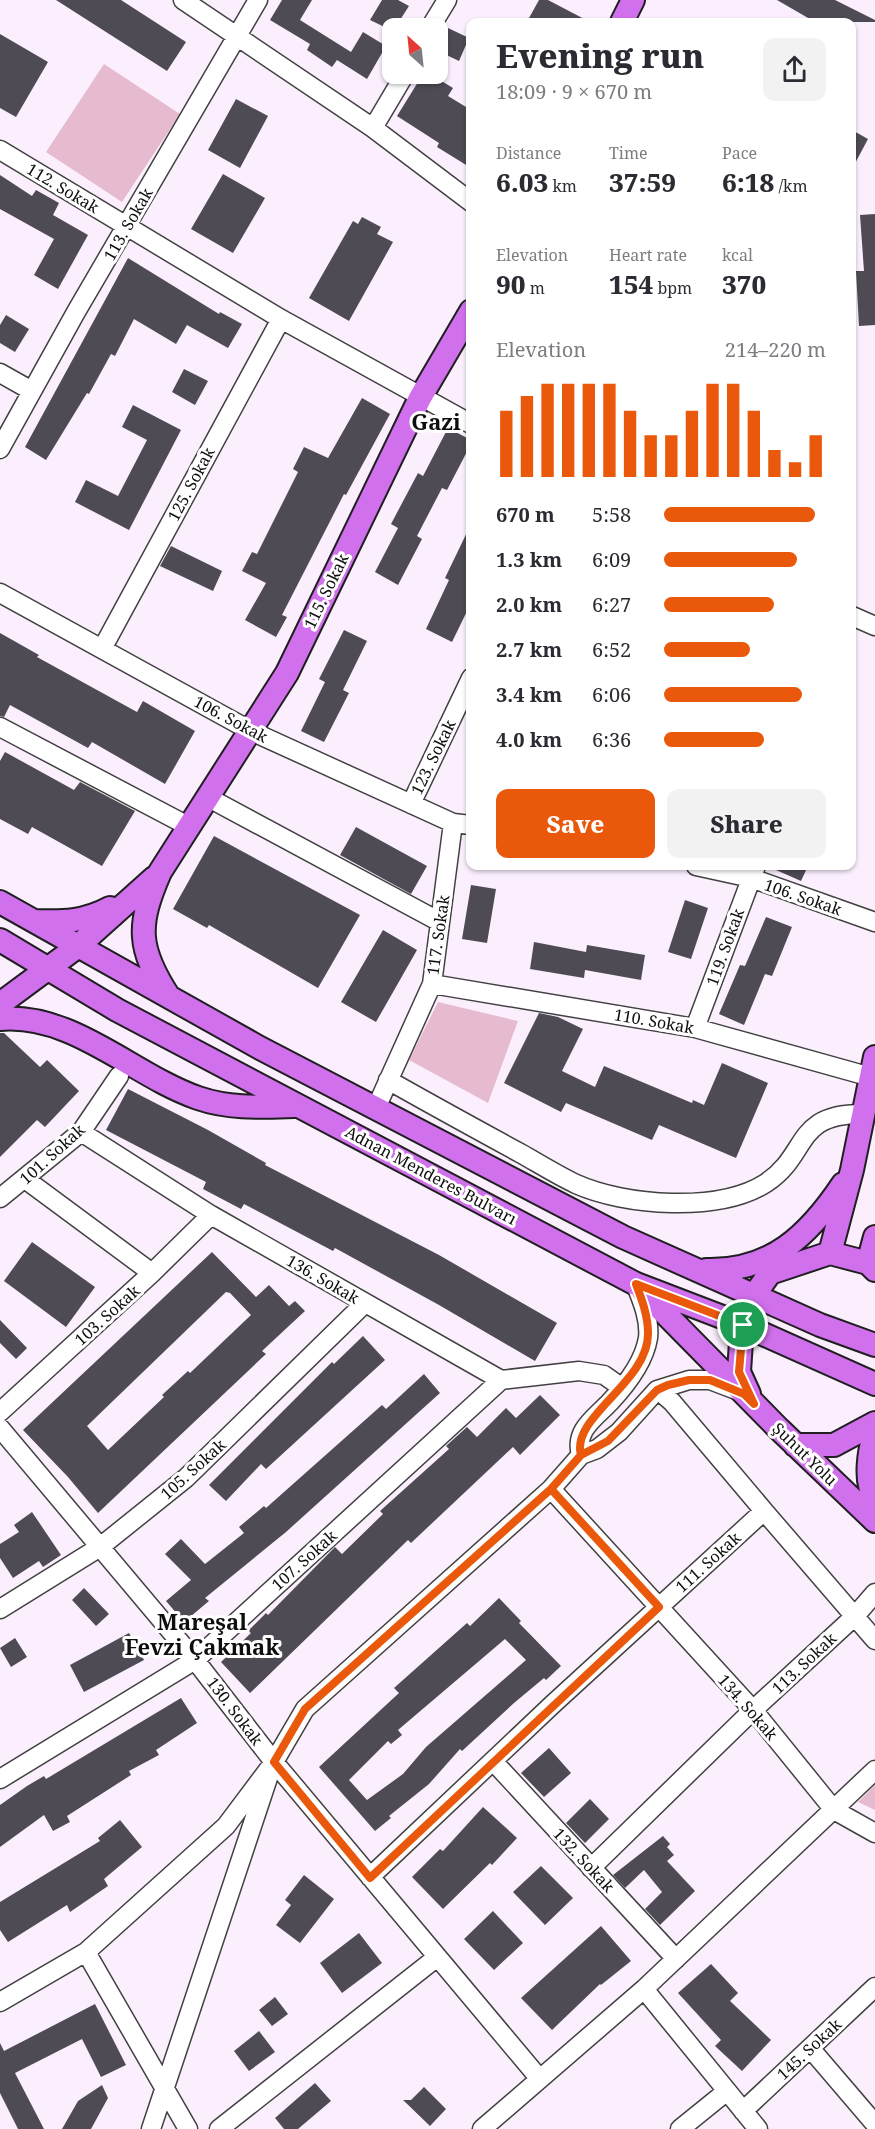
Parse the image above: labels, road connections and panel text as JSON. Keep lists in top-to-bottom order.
{
  "streets": {
    "main road": ["115. Sokak", "Adnan Menderes Bulvarı", "Şuhut Yolu"],
    "street": [
      "112. Sokak",
      "113. Sokak",
      "125. Sokak",
      "106. Sokak",
      "123. Sokak",
      "117. Sokak",
      "119. Sokak",
      "110. Sokak",
      "101. Sokak",
      "136. Sokak",
      "103. Sokak",
      "105. Sokak",
      "107. Sokak",
      "111. Sokak",
      "134. Sokak",
      "130. Sokak",
      "132. Sokak",
      "145. Sokak"
    ]
  },
  "crossings": [
    ["112. Sokak", "113. Sokak"],
    ["112. Sokak", "125. Sokak"],
    ["112. Sokak", "115. Sokak"],
    ["113. Sokak", "134. Sokak"],
    ["113. Sokak", "132. Sokak"],
    ["125. Sokak", "106. Sokak"],
    ["115. Sokak", "106. Sokak"],
    ["115. Sokak", "Adnan Menderes Bulvarı"],
    ["106. Sokak", "123. Sokak"],
    ["106. Sokak", "117. Sokak"],
    ["106. Sokak", "119. Sokak"],
    ["117. Sokak", "110. Sokak"],
    ["117. Sokak", "Adnan Menderes Bulvarı"],
    ["119. Sokak", "110. Sokak"],
    ["101. Sokak", "136. Sokak"],
    ["Adnan Menderes Bulvarı", "Şuhut Yolu"],
    ["136. Sokak", "103. Sokak"],
    ["136. Sokak", "105. Sokak"],
    ["136. Sokak", "107. Sokak"],
    ["105. Sokak", "130. Sokak"],
    ["107. Sokak", "130. Sokak"],
    ["111. Sokak", "134. Sokak"],
    ["111. Sokak", "130. Sokak"],
    ["111. Sokak", "132. Sokak"]
  ],
  "districts": ["Gazi", "Mareşal Fevzi Çakmak"],
  "north": "top left",
  "page": {
    "heading": ["Evening run", "18:09 · 9 × 670 m"],
    "stats": [
      ["Distance", "6.03 km"],
      ["Time", "37:59"],
      ["Pace", "6:18 /km"],
      ["Elevation", "90 m"],
      ["Heart rate", "154 bpm"],
      ["kcal", "370"]
    ],
    "chart": ["Elevation", "214–220 m"],
    "list": [
      {
        "name": "670 m",
        "note": "5:58"
      },
      {
        "name": "1.3 km",
        "note": "6:09"
      },
      {
        "name": "2.0 km",
        "note": "6:27"
      },
      {
        "name": "2.7 km",
        "note": "6:52"
      },
      {
        "name": "3.4 km",
        "note": "6:06"
      },
      {
        "name": "4.0 km",
        "note": "6:36"
      }
    ],
    "buttons": ["Save", "Share"]
  }
}
